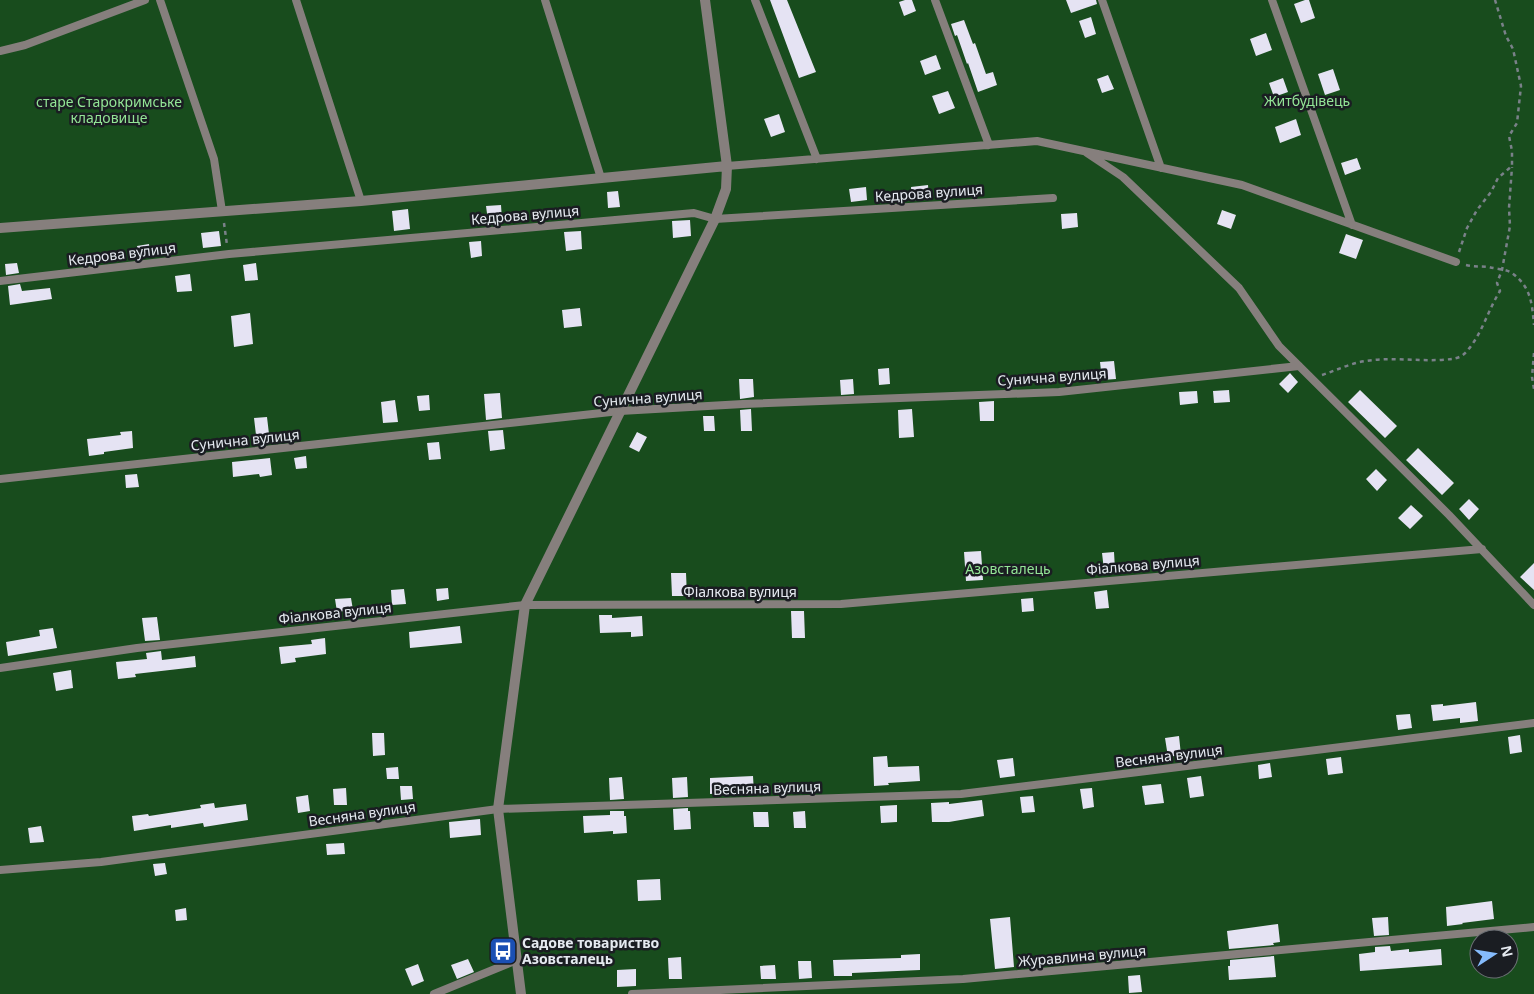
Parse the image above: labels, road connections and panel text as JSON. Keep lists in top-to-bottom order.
{
  "streets": {
    "lane": [
      "Кедрова вулиця",
      "Сунична вулиця",
      "Фіалкова вулиця",
      "Весняна вулиця",
      "Журавлина вулиця"
    ]
  },
  "parks": ["Житбудівець", "старе Старокримське кладовище", "Азовсталець"],
  "places": {
    "bus stop": ["Садове товариство Азовсталець"]
  },
  "north": "right"
}
